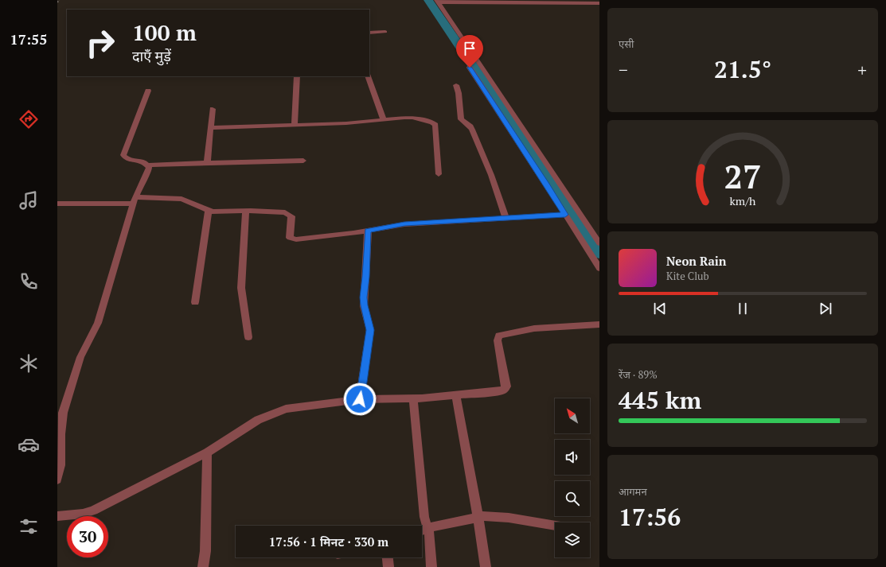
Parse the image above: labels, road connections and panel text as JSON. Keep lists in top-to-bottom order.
{
  "north": "top left",
  "page": {
    "tabs": "17:55",
    "tile": [
      "एसी",
      ["रेंज · 89%", "445 km"],
      ["आगमन", "17:56"]
    ],
    "turn": ["100 m", "दाएँ मुड़ें"],
    "heat": ["−", "21.5°", "+"],
    "song": ["Neon Rain", "Kite Club"],
    "limit": "30",
    "trip": "17:56 · 1 मिनट · 330 m",
    "gauge": ["27", "km/h"]
  }
}
